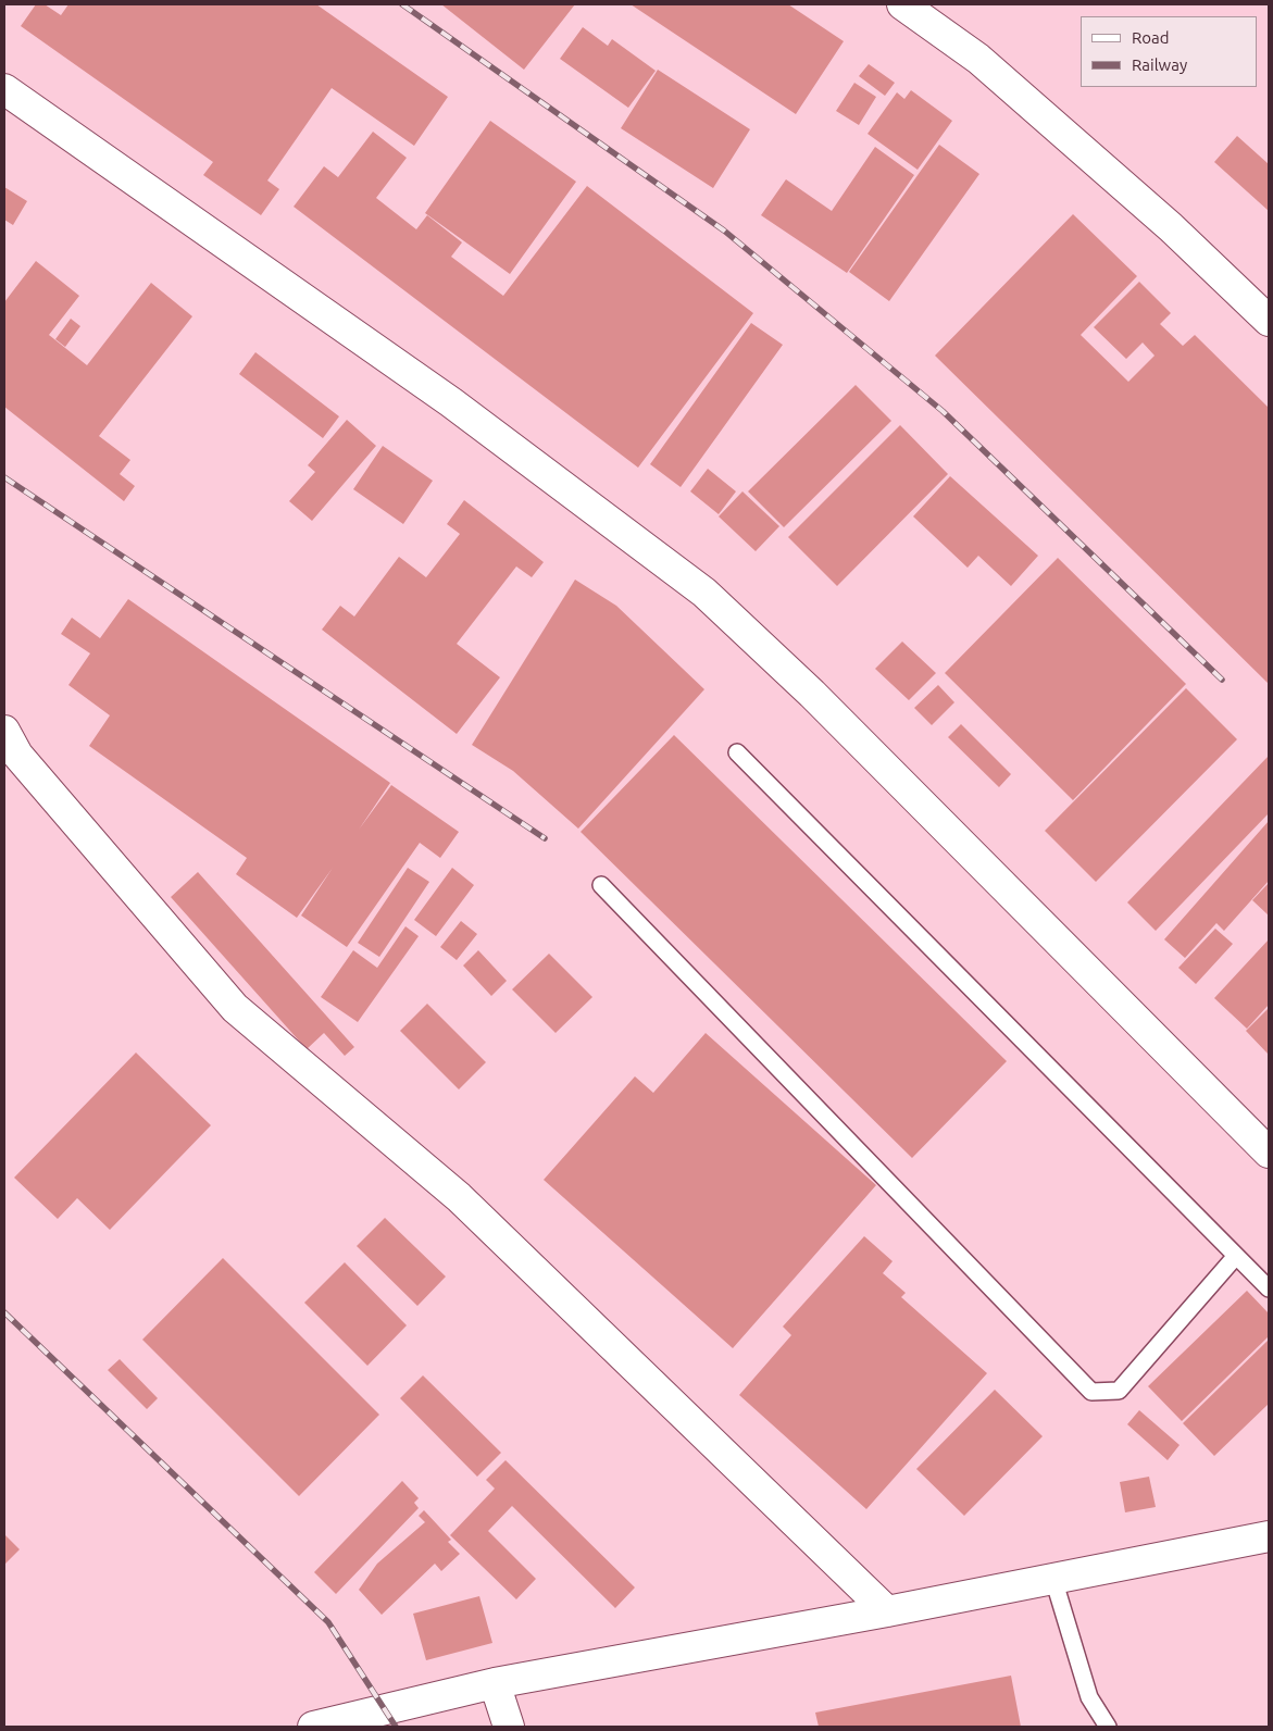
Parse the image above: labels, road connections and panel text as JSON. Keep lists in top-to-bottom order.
{
  "legend": ["Road", "Railway"]
}
